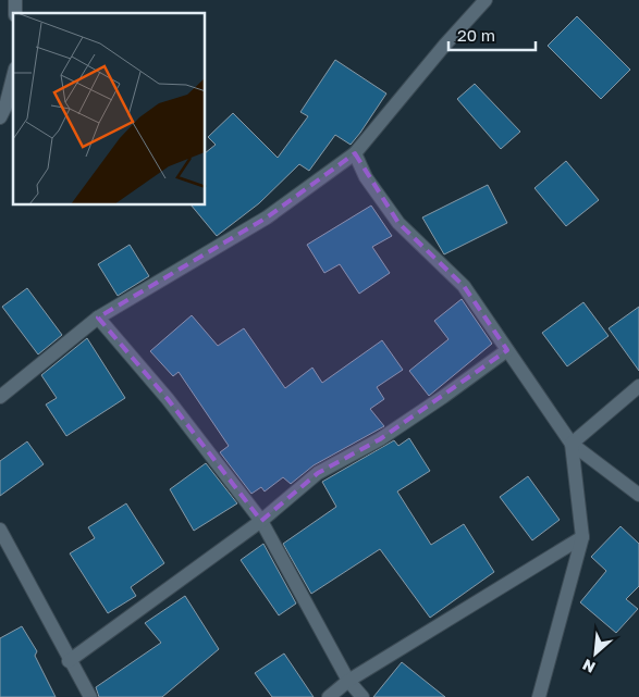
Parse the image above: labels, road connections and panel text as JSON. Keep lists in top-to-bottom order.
{
  "scale_bar": "20 m",
  "north": "bottom left"
}
